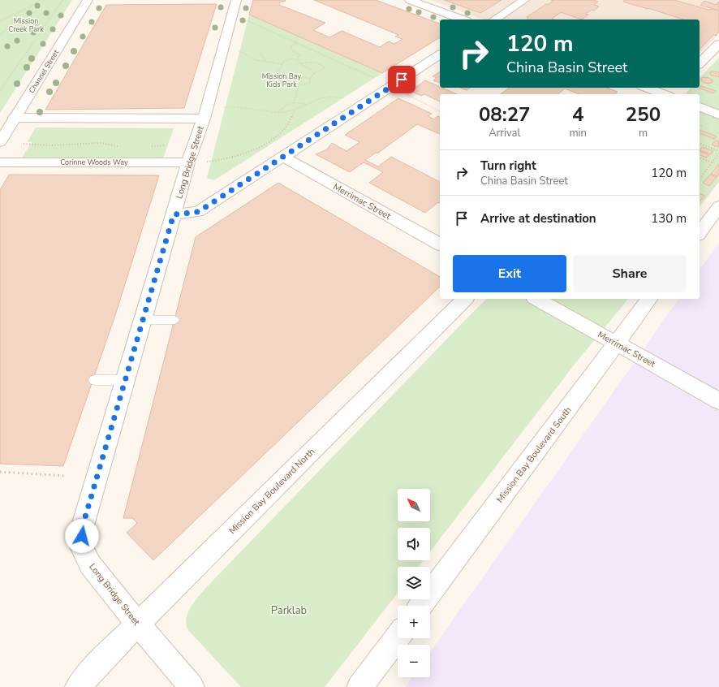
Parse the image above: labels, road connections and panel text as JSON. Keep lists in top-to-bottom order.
{
  "streets": {
    "street": [
      "Channel Street",
      "Corinne Woods Way",
      "Long Bridge Street",
      "Merrimac Street",
      "Mission Bay Boulevard South",
      "Mission Bay Boulevard North"
    ]
  },
  "crossings": [
    ["Corinne Woods Way", "Long Bridge Street"],
    ["Long Bridge Street", "Mission Bay Boulevard North"],
    ["Merrimac Street", "Mission Bay Boulevard South"]
  ],
  "parks": ["Mission Creek Park", "Mission Bay Kids Park", "Parklab"],
  "north": "top left",
  "page": {
    "turn": ["120 m", "China Basin Street"],
    "eta": [
      "08:27",
      "Arrival",
      "4",
      "min",
      "250",
      "m"
    ],
    "list": [
      {
        "name": "Turn right",
        "note": "China Basin Street",
        "value": "120 m"
      },
      {
        "name": "Arrive at destination",
        "value": "130 m"
      }
    ],
    "buttons": ["Exit", "Share"],
    "map_buttons": ["+", "−"]
  }
}
